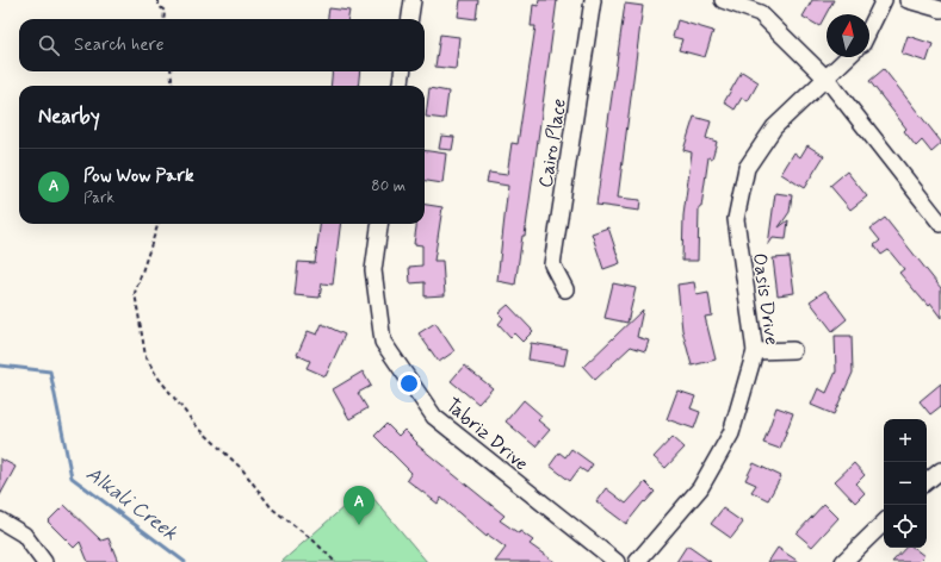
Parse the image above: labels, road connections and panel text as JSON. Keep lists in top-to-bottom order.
{
  "streets": {
    "street": ["Cairo Place", "Oasis Drive", "Tabriz Drive"]
  },
  "water": ["Alkali Creek"],
  "north": "top",
  "page": {
    "search": "Search here",
    "heading": "Nearby",
    "list": [
      {
        "mark": "A",
        "name": "Pow Wow Park",
        "note": "Park",
        "value": "80 m"
      }
    ],
    "map_buttons": ["+", "−"],
    "pins": "A"
  }
}
